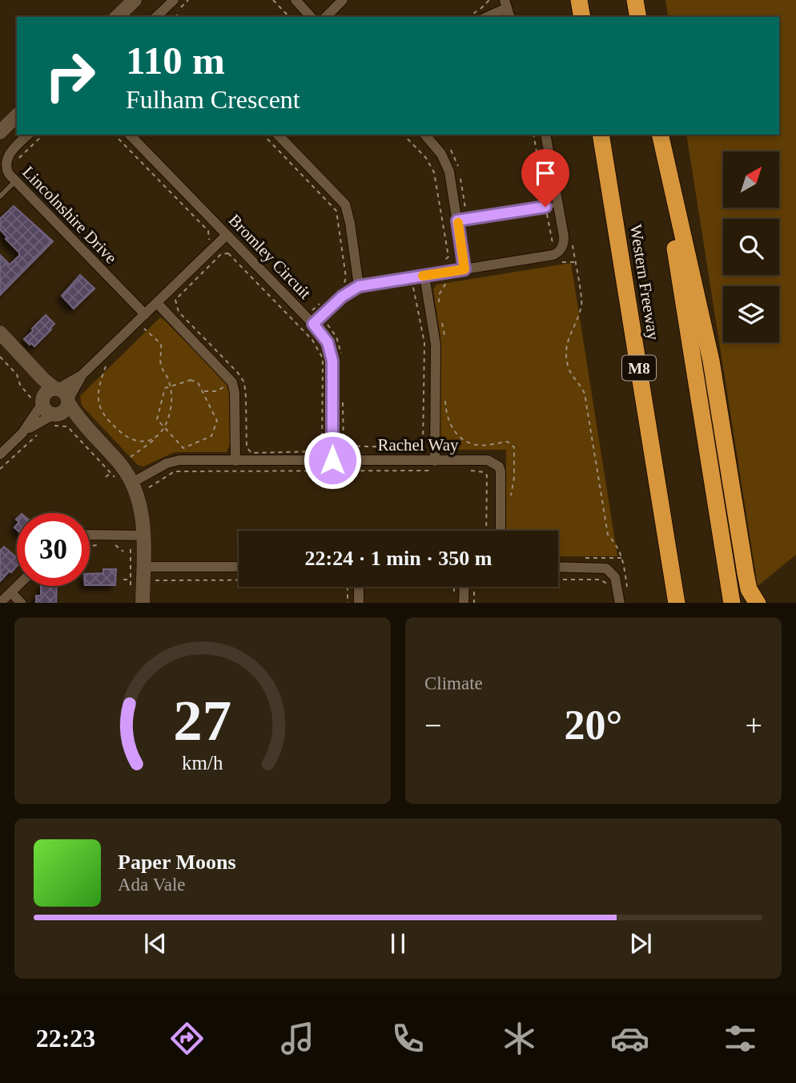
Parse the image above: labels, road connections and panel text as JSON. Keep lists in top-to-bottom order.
{
  "streets": {
    "highway": ["Western Freeway", "M8"],
    "street": ["Lincolnshire Drive", "Bromley Circuit", "Rachel Way"]
  },
  "crossings": [
    ["Bromley Circuit", "Rachel Way"]
  ],
  "north": "top right",
  "page": {
    "turn": ["110 m", "Fulham Crescent"],
    "limit": "30",
    "trip": "22:24 · 1 min · 350 m",
    "tile": "Climate",
    "heat": ["−", "20°", "+"],
    "song": ["Paper Moons", "Ada Vale"],
    "tabs": "22:23",
    "gauge": ["27", "km/h"]
  }
}
